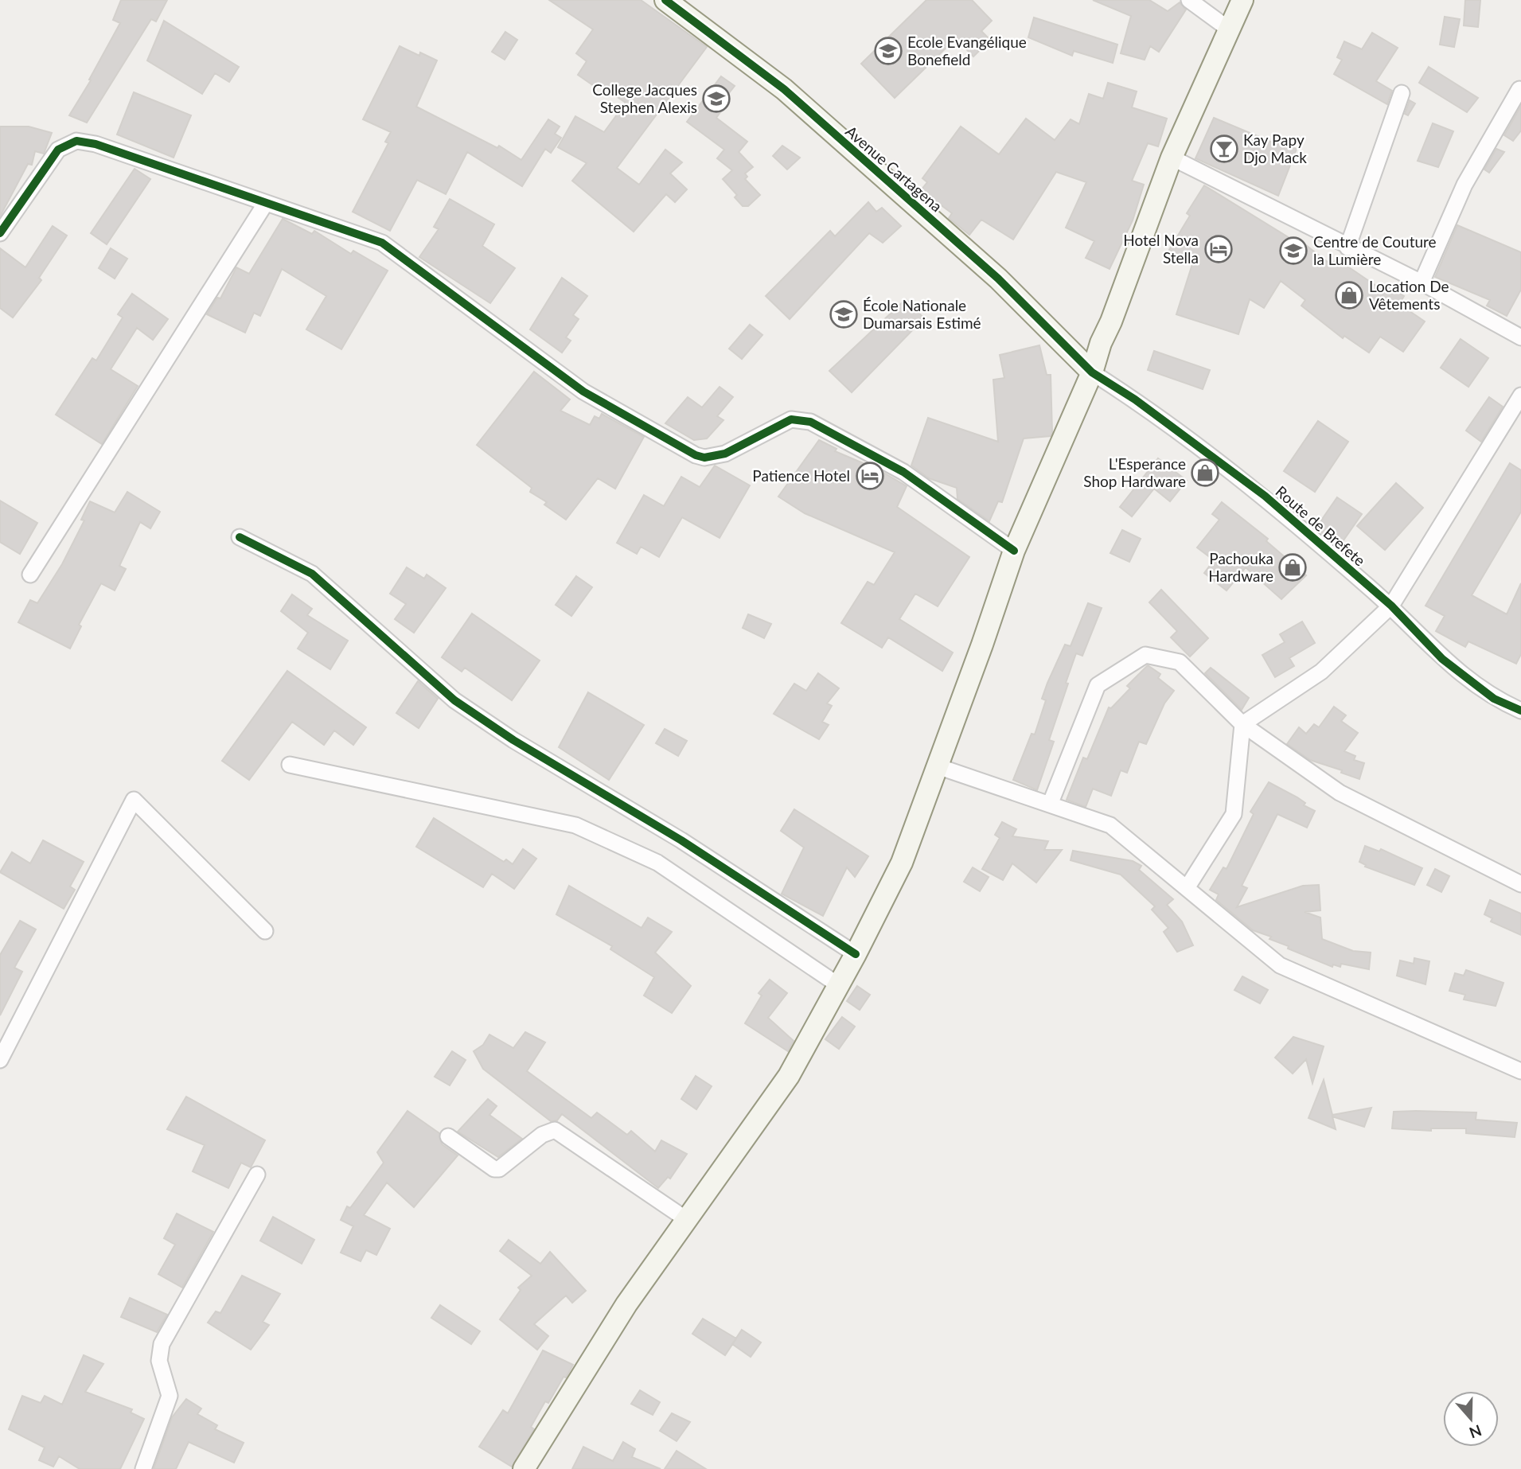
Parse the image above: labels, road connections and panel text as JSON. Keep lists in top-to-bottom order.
{
  "streets": {
    "main road": ["Avenue Cartagena"],
    "street": ["Route de Brefete"]
  },
  "crossings": [
    ["Avenue Cartagena", "Route de Brefete"]
  ],
  "places": {
    "school or university": [
      "Ecole Evangélique Bonefield",
      "College Jacques Stephen Alexis",
      "Centre de Couture la Lumière",
      "École Nationale Dumarsais Estimé"
    ],
    "bar": ["Kay Papy Djo Mack"],
    "hotel": ["Hotel Nova Stella", "Patience Hotel"],
    "shop": ["Location De Vêtements", "L'Esperance Shop Hardware", "Pachouka Hardware"]
  },
  "north": "bottom"
}
